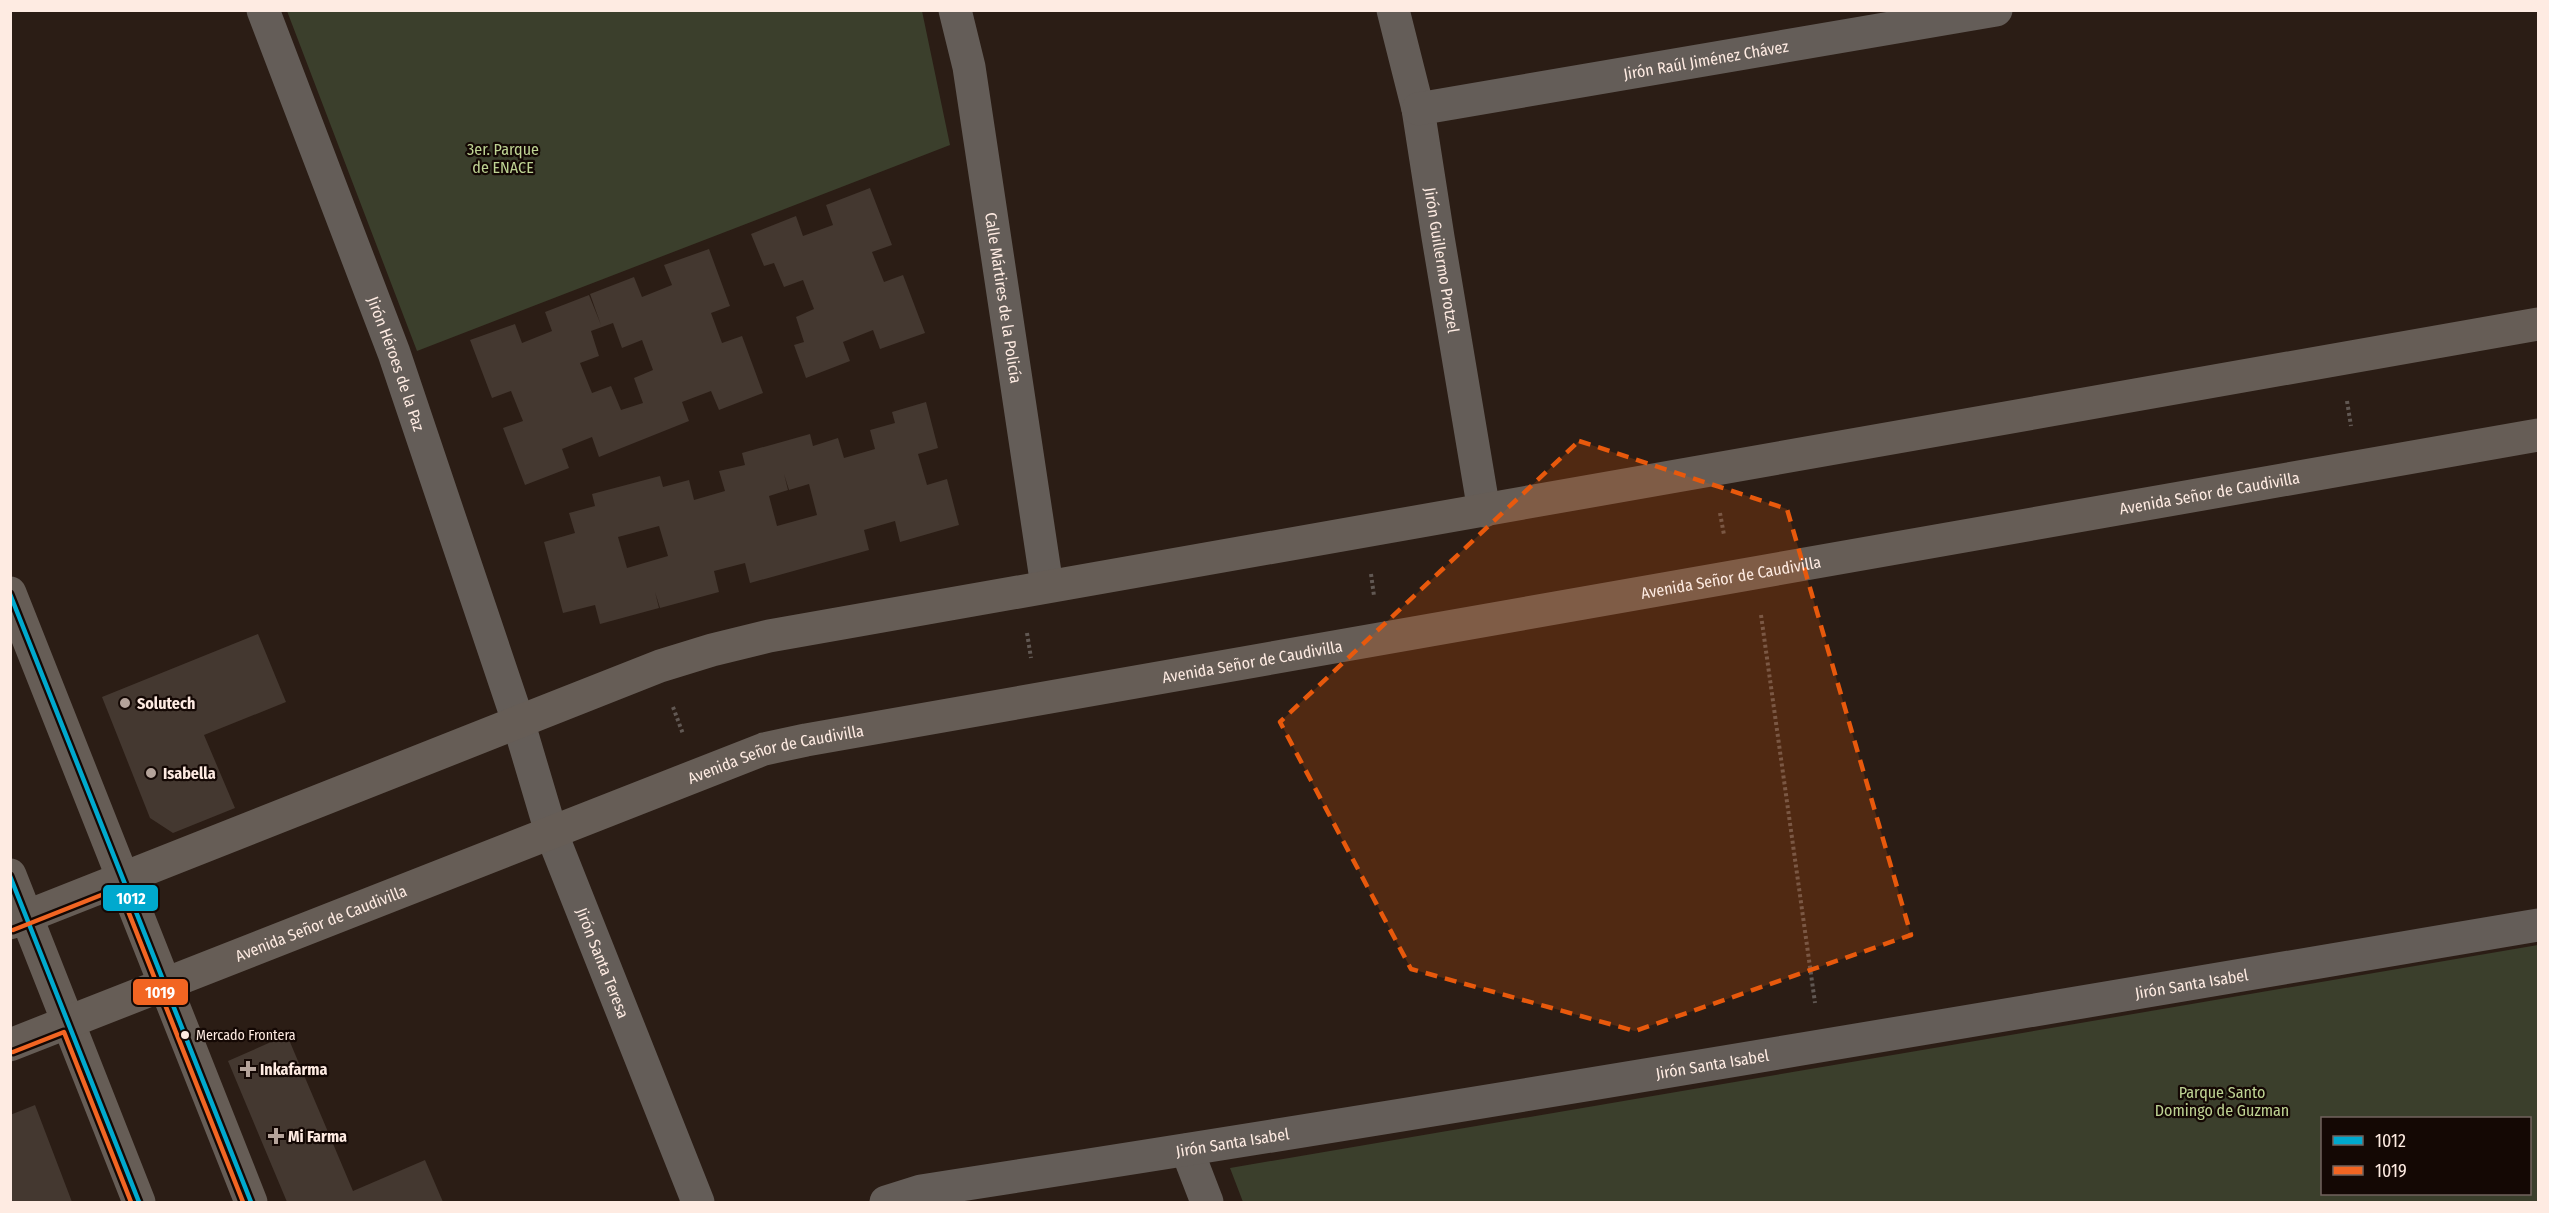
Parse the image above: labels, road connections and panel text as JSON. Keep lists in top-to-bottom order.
{
  "streets": {
    "main road": ["Avenida Señor de Caudivilla"],
    "street": [
      "Jirón Raúl Jiménez Chávez",
      "Jirón Guillermo Protzel",
      "Calle Mártires de la Policía",
      "Jirón Héroes de la Paz",
      "Jirón Santa Teresa",
      "Jirón Santa Isabel"
    ]
  },
  "crossings": [
    ["Jirón Raúl Jiménez Chávez", "Jirón Guillermo Protzel"],
    ["Jirón Héroes de la Paz", "Jirón Santa Teresa"],
    ["Avenida Señor de Caudivilla", "Jirón Santa Teresa"]
  ],
  "parks": ["3er. Parque de ENACE", "Parque Santo Domingo de Guzman"],
  "places": {
    "other": ["Solutech", "Isabella", "Mercado Frontera"],
    "health": ["Inkafarma", "Mi Farma"]
  },
  "lines": ["transit line 1012", "transit line 1019"],
  "legend": ["1012", "1019"]
}
